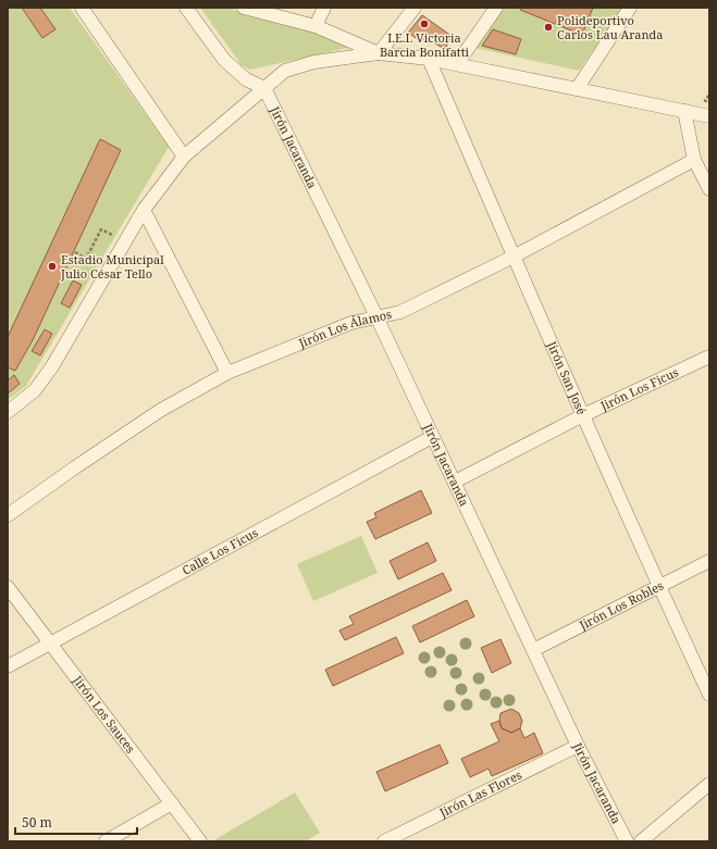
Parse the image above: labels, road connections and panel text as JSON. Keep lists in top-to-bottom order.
{
  "streets": {
    "street": [
      "Jirón Jacaranda",
      "Jirón Los Álamos",
      "Jirón San José",
      "Jirón Los Ficus",
      "Calle Los Ficus",
      "Jirón Los Robles",
      "Jirón Los Sauces",
      "Jirón Las Flores"
    ]
  },
  "crossings": [
    ["Jirón Jacaranda", "Jirón Los Álamos"],
    ["Jirón Jacaranda", "Jirón Los Ficus"],
    ["Jirón Jacaranda", "Calle Los Ficus"],
    ["Jirón Jacaranda", "Jirón Los Robles"],
    ["Jirón Jacaranda", "Jirón Las Flores"],
    ["Jirón Los Álamos", "Jirón San José"],
    ["Jirón San José", "Jirón Los Ficus"],
    ["Jirón San José", "Jirón Los Robles"],
    ["Calle Los Ficus", "Jirón Los Sauces"]
  ],
  "places": ["I.E.I. Victoria Barcia Bonifatti", "Polideportivo Carlos Lau Aranda", "Estadio Municipal Julio César Tello"],
  "scale_bar": "50 m"
}
